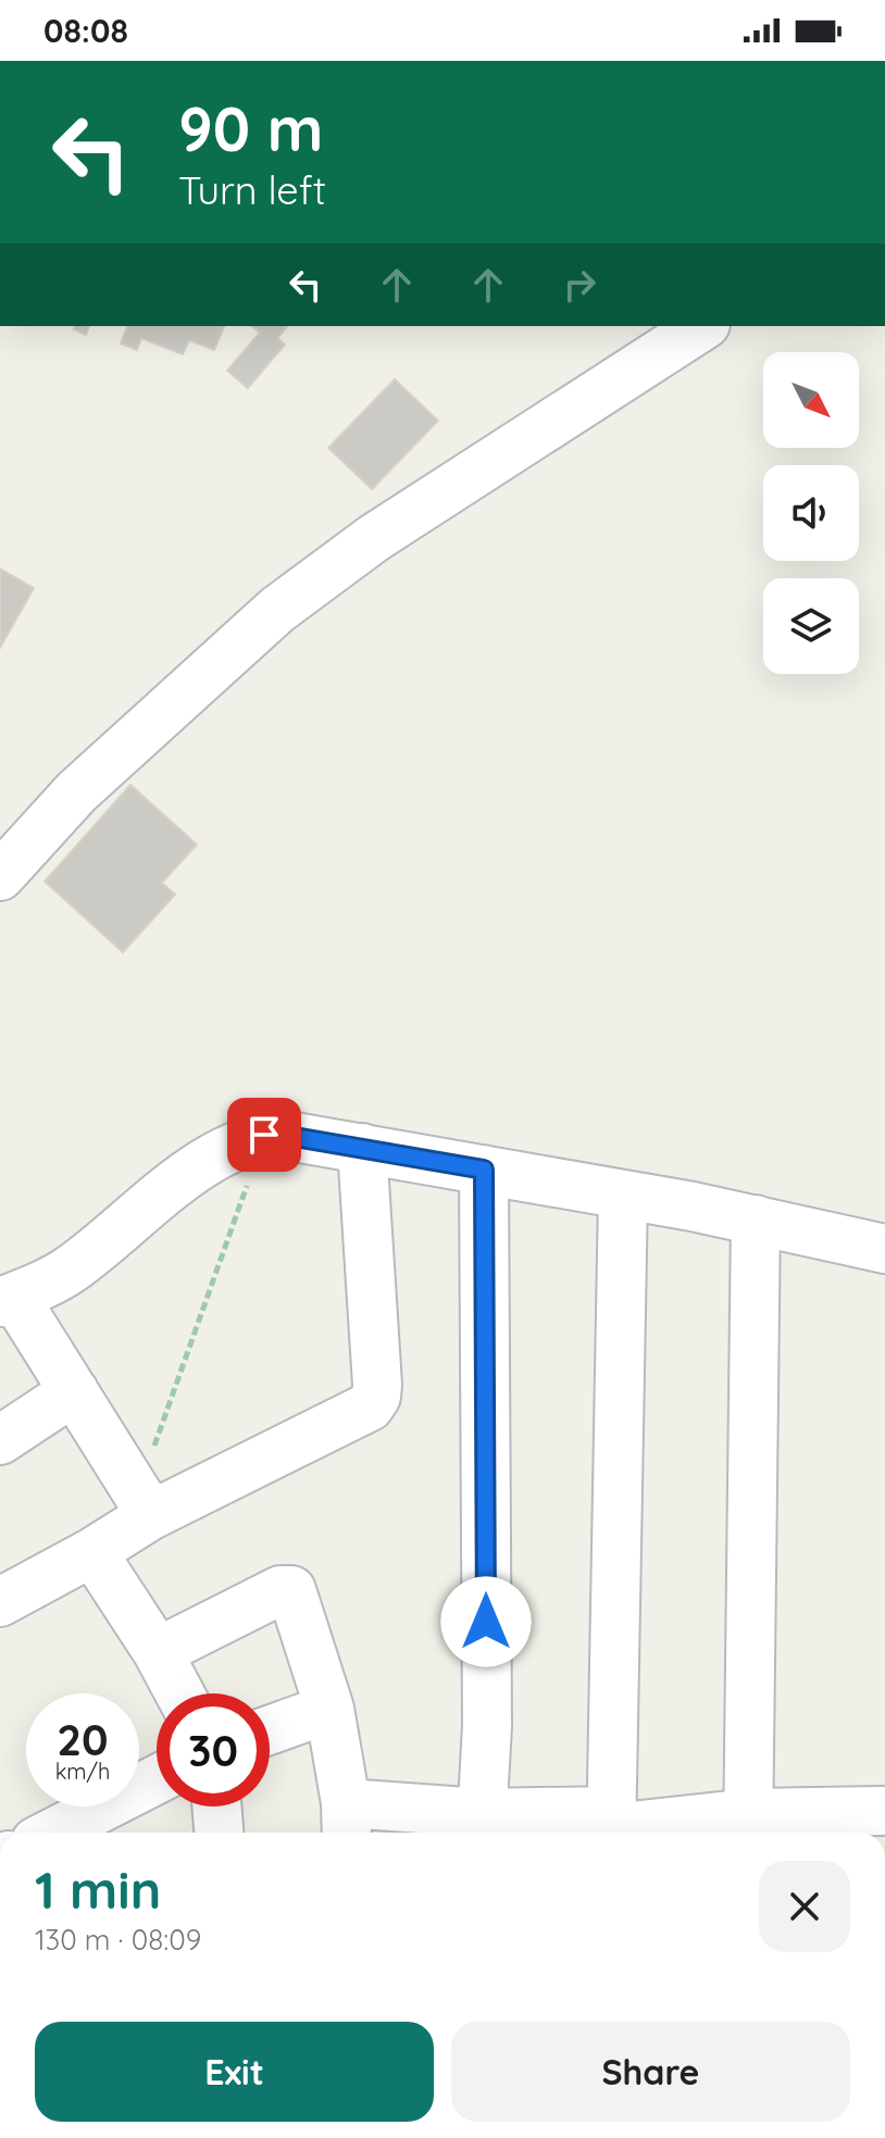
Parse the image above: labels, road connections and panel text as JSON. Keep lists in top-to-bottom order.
{
  "north": "bottom right",
  "page": {
    "status": "08:08",
    "turn": ["90 m", "Turn left"],
    "speed": "20 km/h",
    "limit": "30",
    "heading": ["1 min", "130 m · 08:09"],
    "buttons": ["Exit", "Share"]
  }
}
